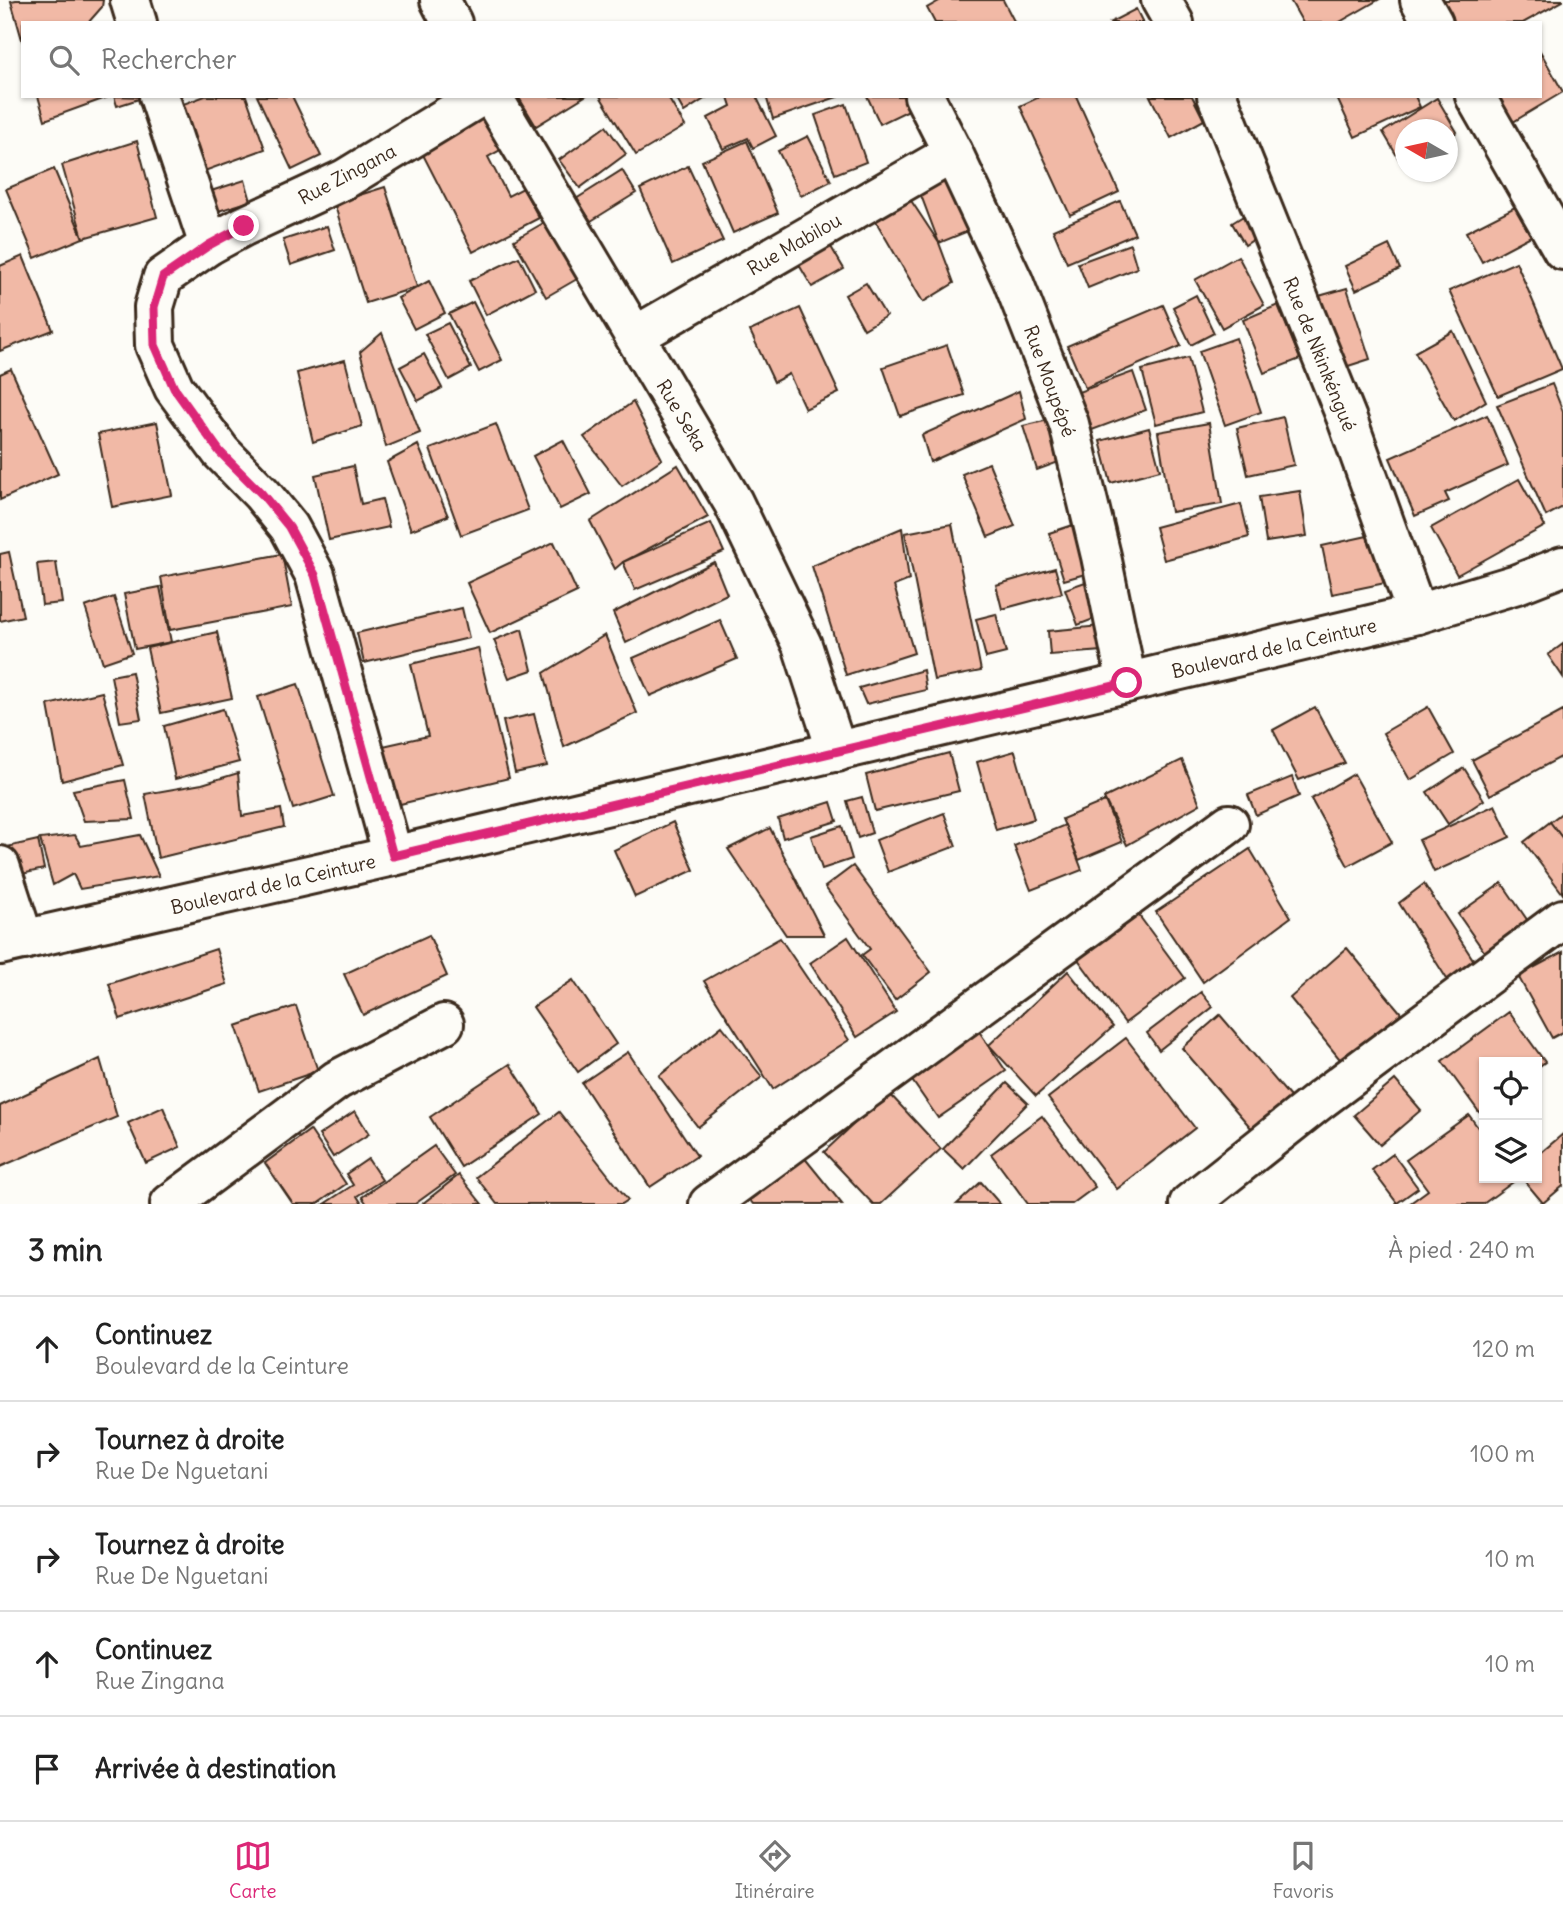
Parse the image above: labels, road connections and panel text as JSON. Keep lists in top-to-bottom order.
{
  "streets": {
    "street": [
      "Rue Zingana",
      "Rue Mabilou",
      "Rue de Nkinkéngué",
      "Rue Moupépé",
      "Rue Seka",
      "Boulevard de la Ceinture"
    ]
  },
  "crossings": [
    ["Rue Zingana", "Boulevard de la Ceinture"],
    ["Rue Mabilou", "Rue Moupépé"],
    ["Rue Mabilou", "Rue Seka"],
    ["Rue de Nkinkéngué", "Boulevard de la Ceinture"],
    ["Rue Moupépé", "Boulevard de la Ceinture"],
    ["Rue Seka", "Boulevard de la Ceinture"]
  ],
  "north": "left",
  "page": {
    "search": "Rechercher",
    "heading": ["3 min", "À pied · 240 m"],
    "list": [
      ["Continuez", "Boulevard de la Ceinture", "120 m"],
      ["Tournez à droite", "Rue De Nguetani", "100 m"],
      ["Tournez à droite", "Rue De Nguetani", "10 m"],
      ["Continuez", "Rue Zingana", "10 m"],
      "Arrivée à destination"
    ],
    "nav": ["Carte", "Itinéraire", "Favoris"]
  }
}
